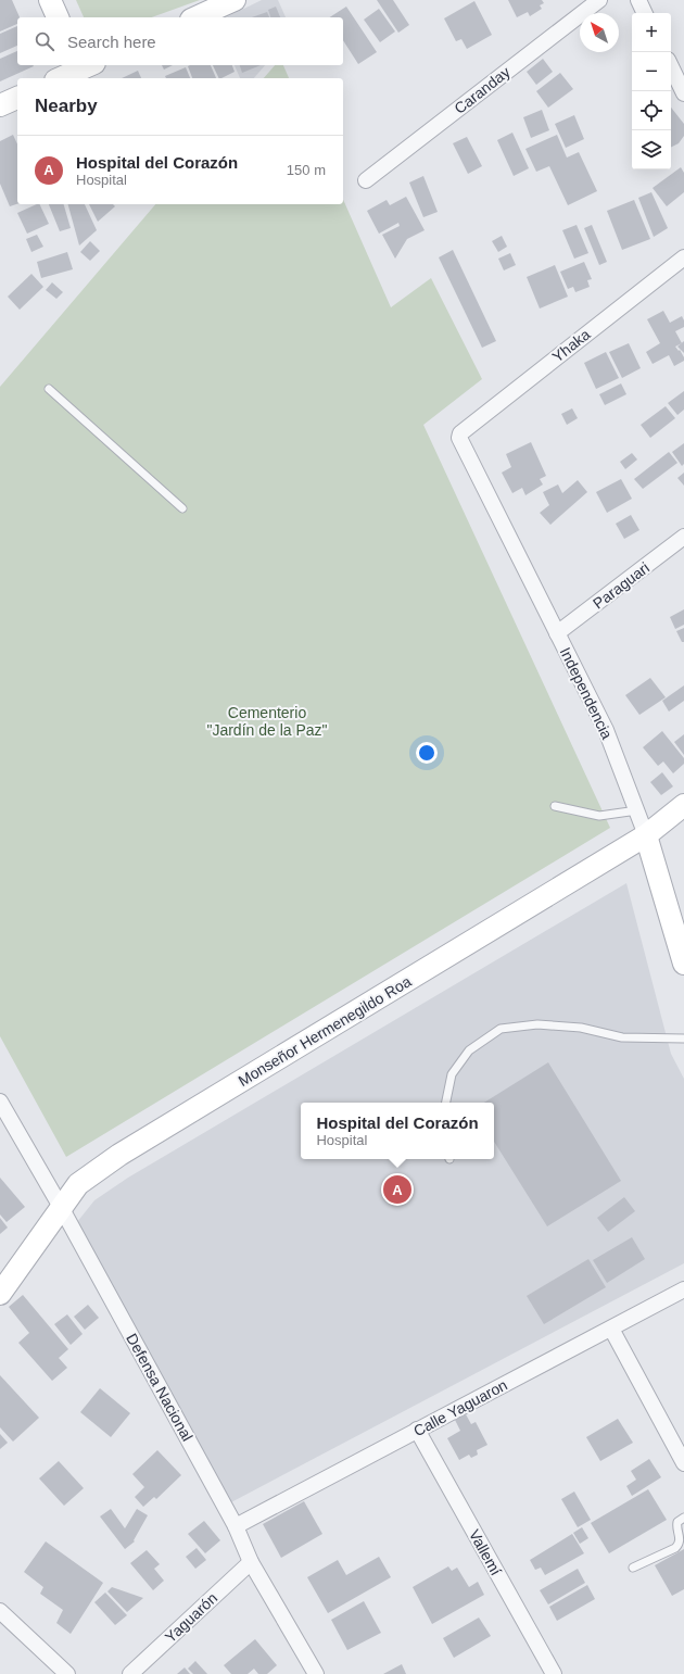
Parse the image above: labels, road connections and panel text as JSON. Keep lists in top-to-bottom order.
{
  "streets": {
    "street": [
      "Caranday",
      "Yhaka",
      "Paraguari",
      "Independencia",
      "Monseñor Hermenegildo Roa",
      "Defensa Nacional",
      "Calle Yaguaron",
      "Vallemí",
      "Yaguarón"
    ]
  },
  "crossings": [
    ["Yhaka", "Independencia"],
    ["Paraguari", "Independencia"],
    ["Independencia", "Monseñor Hermenegildo Roa"],
    ["Monseñor Hermenegildo Roa", "Defensa Nacional"],
    ["Defensa Nacional", "Calle Yaguaron"],
    ["Defensa Nacional", "Yaguarón"],
    ["Calle Yaguaron", "Vallemí"]
  ],
  "parks": ["Cementerio \"Jardín de la Paz\""],
  "north": "top left",
  "page": {
    "map_buttons": ["+", "−"],
    "search": "Search here",
    "heading": "Nearby",
    "list": [
      {
        "mark": "A",
        "name": "Hospital del Corazón",
        "note": "Hospital",
        "value": "150 m"
      }
    ],
    "popup": ["Hospital del Corazón", "Hospital"],
    "pins": "A"
  }
}
